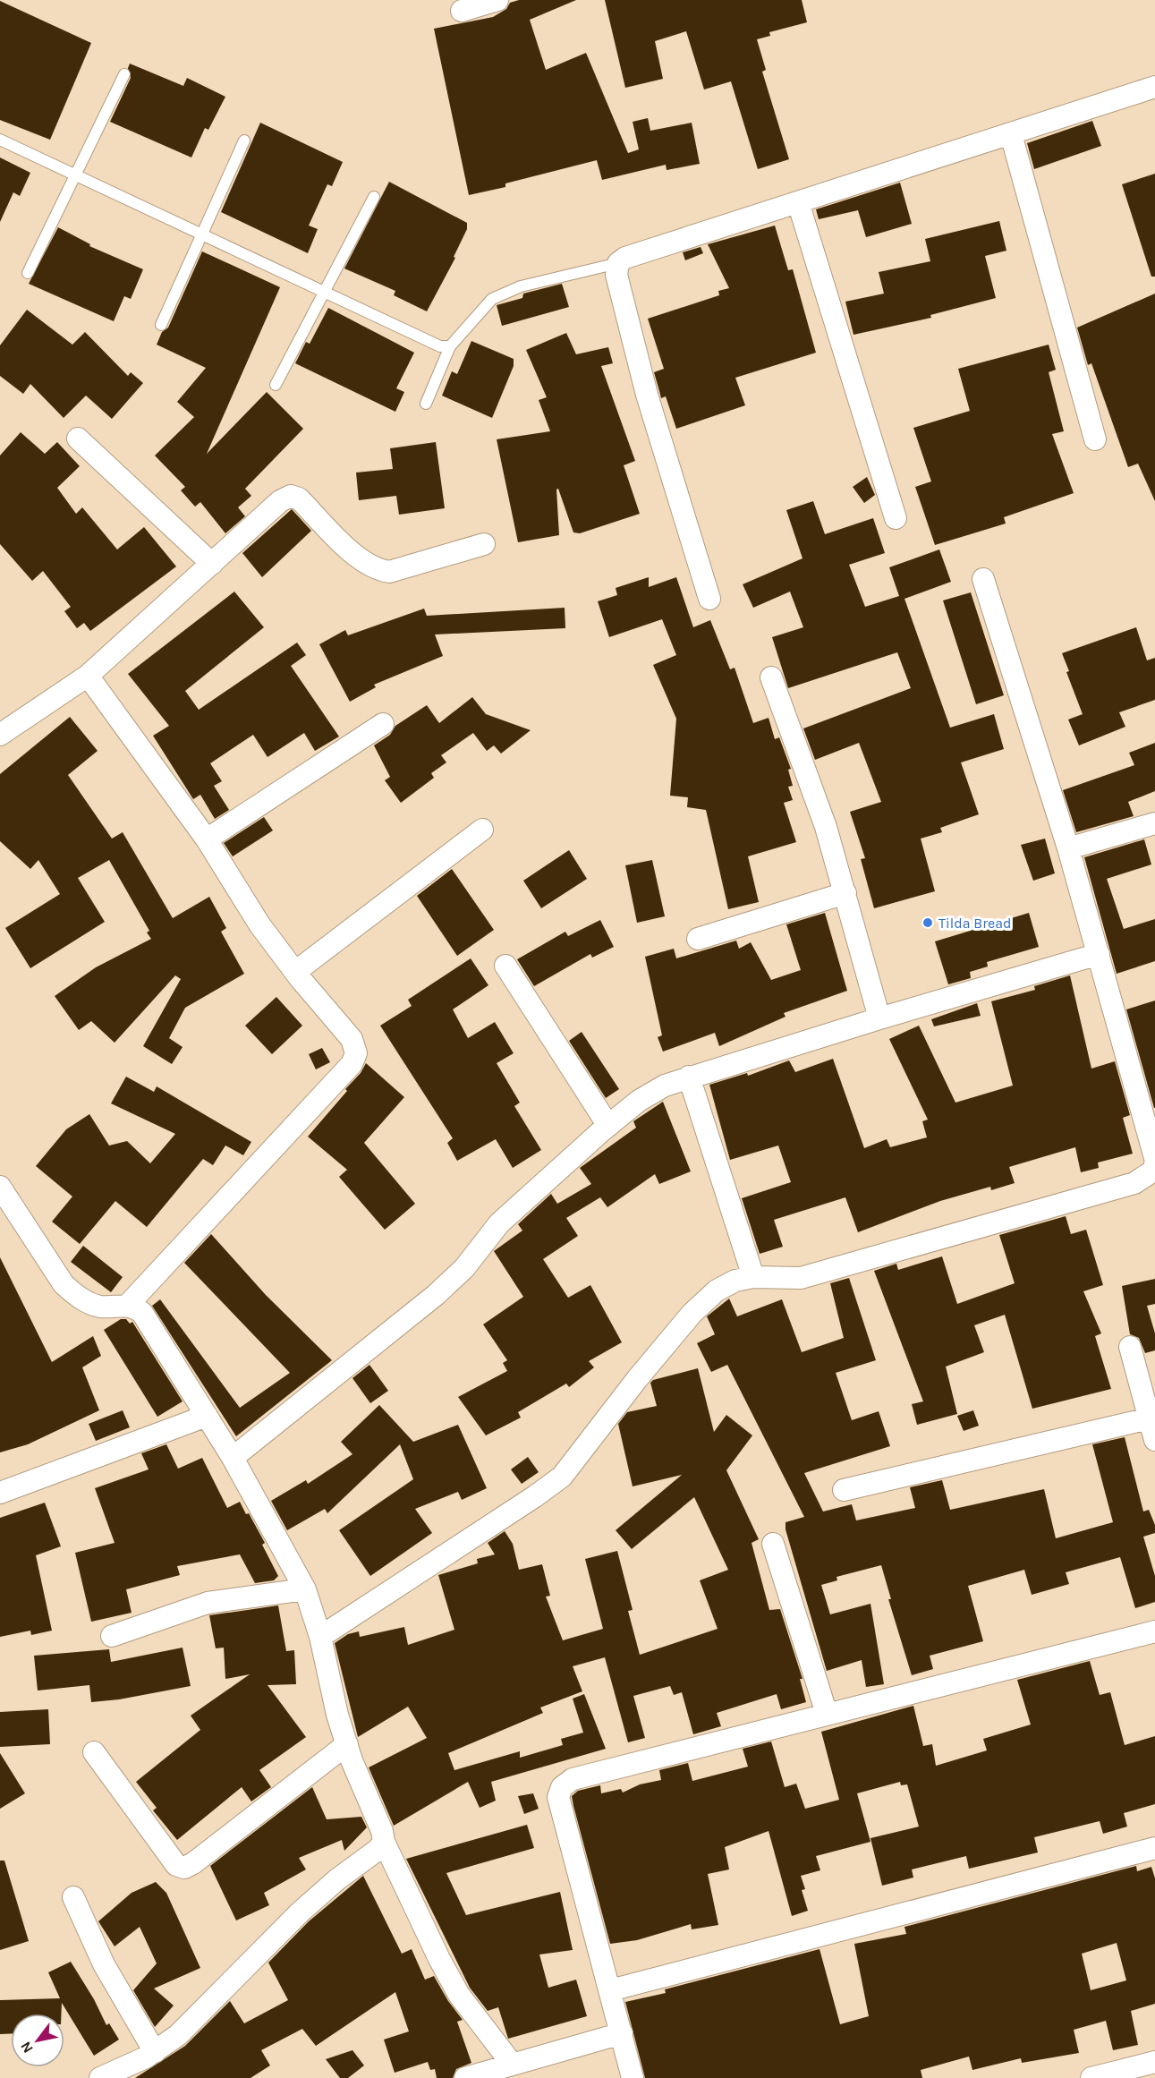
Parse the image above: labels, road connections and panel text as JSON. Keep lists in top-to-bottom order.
{
  "places": ["Tilda Bread"],
  "north": "bottom left"
}
